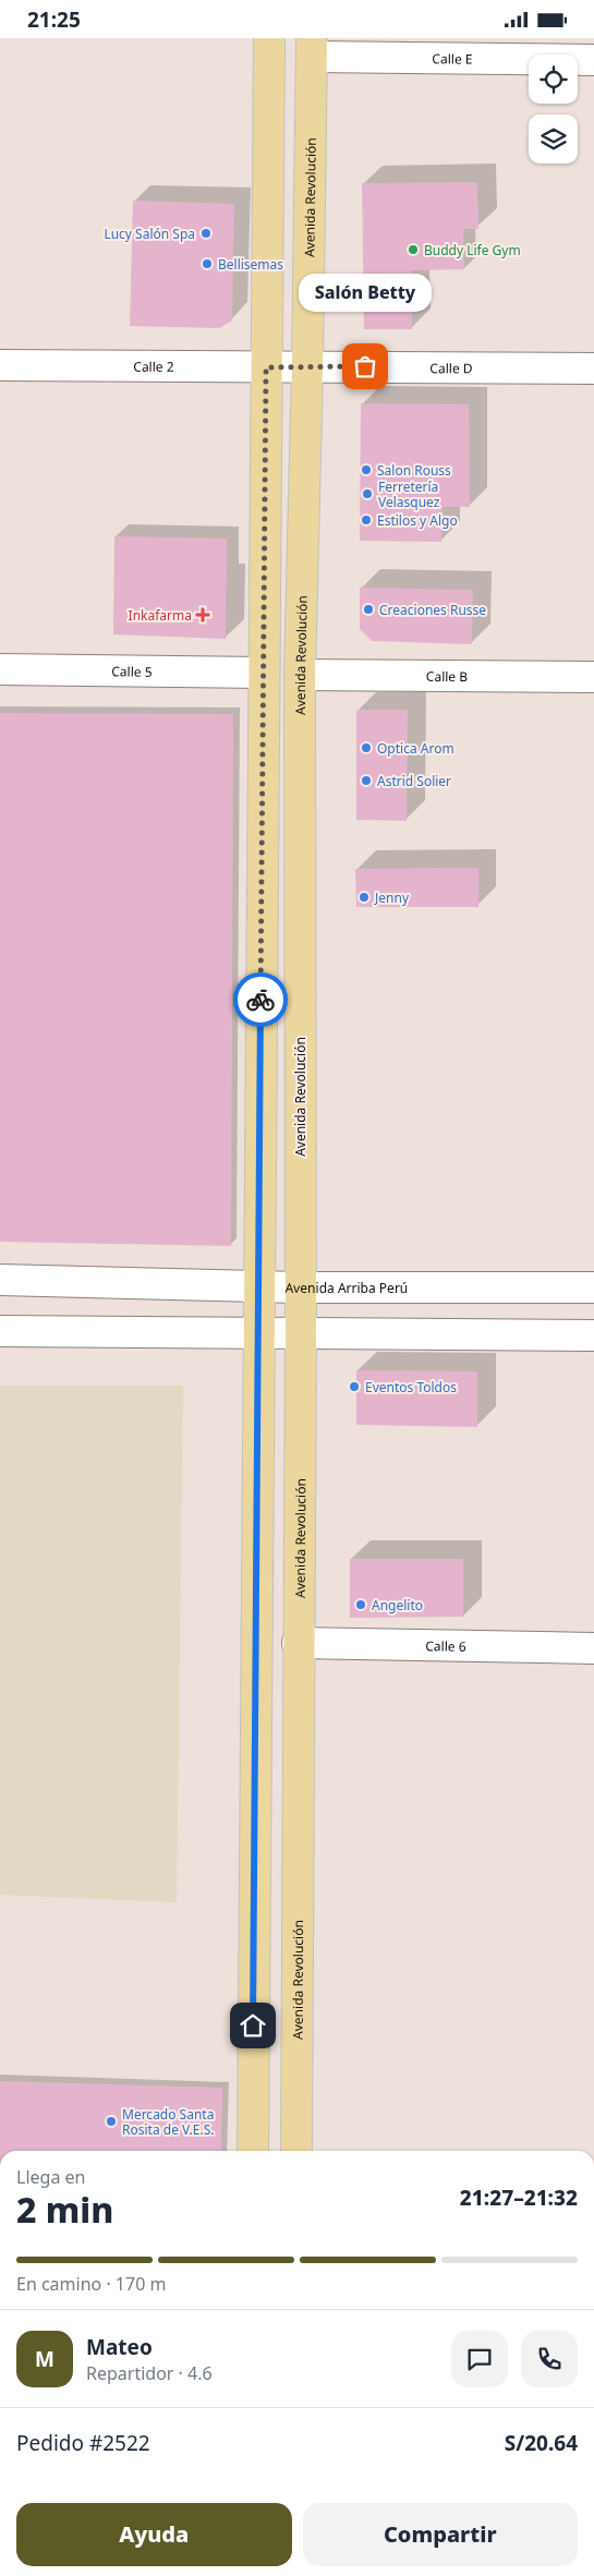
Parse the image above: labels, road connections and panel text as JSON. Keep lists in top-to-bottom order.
{
  "streets": {
    "main road": ["Avenida Revolución"],
    "street": [
      "Calle E",
      "Calle 2",
      "Calle D",
      "Calle 5",
      "Calle B",
      "Avenida Arriba Perú",
      "Calle 6"
    ]
  },
  "crossings": [
    ["Calle E", "Avenida Revolución"],
    ["Avenida Revolución", "Calle 2"],
    ["Avenida Revolución", "Calle D"],
    ["Avenida Revolución", "Calle B"],
    ["Avenida Revolución", "Avenida Arriba Perú"],
    ["Avenida Revolución", "Calle 6"],
    ["Calle 2", "Calle D"]
  ],
  "places": {
    "other": [
      "Lucy Salón Spa",
      "Buddy Life Gym",
      "Bellisemas",
      "Salón Betty",
      "Salon Rouss",
      "Ferretería Velasquez",
      "Estilos y Algo",
      "Creaciones Russe",
      "Optica Arom",
      "Astrid Solier",
      "Jenny",
      "Eventos Toldos",
      "Angelito",
      "Mercado Santa Rosita de V.E.S."
    ],
    "health": ["Inkafarma"]
  },
  "page": {
    "status": "21:25",
    "bubble": "Salón Betty",
    "heading": ["2 min", "Llega en", "21:27–21:32"],
    "panel": [
      "Mateo",
      "Repartidor · 4.6",
      "Pedido #2522",
      "S/20.64"
    ],
    "bar": "En camino · 170 m",
    "round": "M",
    "buttons": ["Ayuda", "Compartir"]
  }
}
